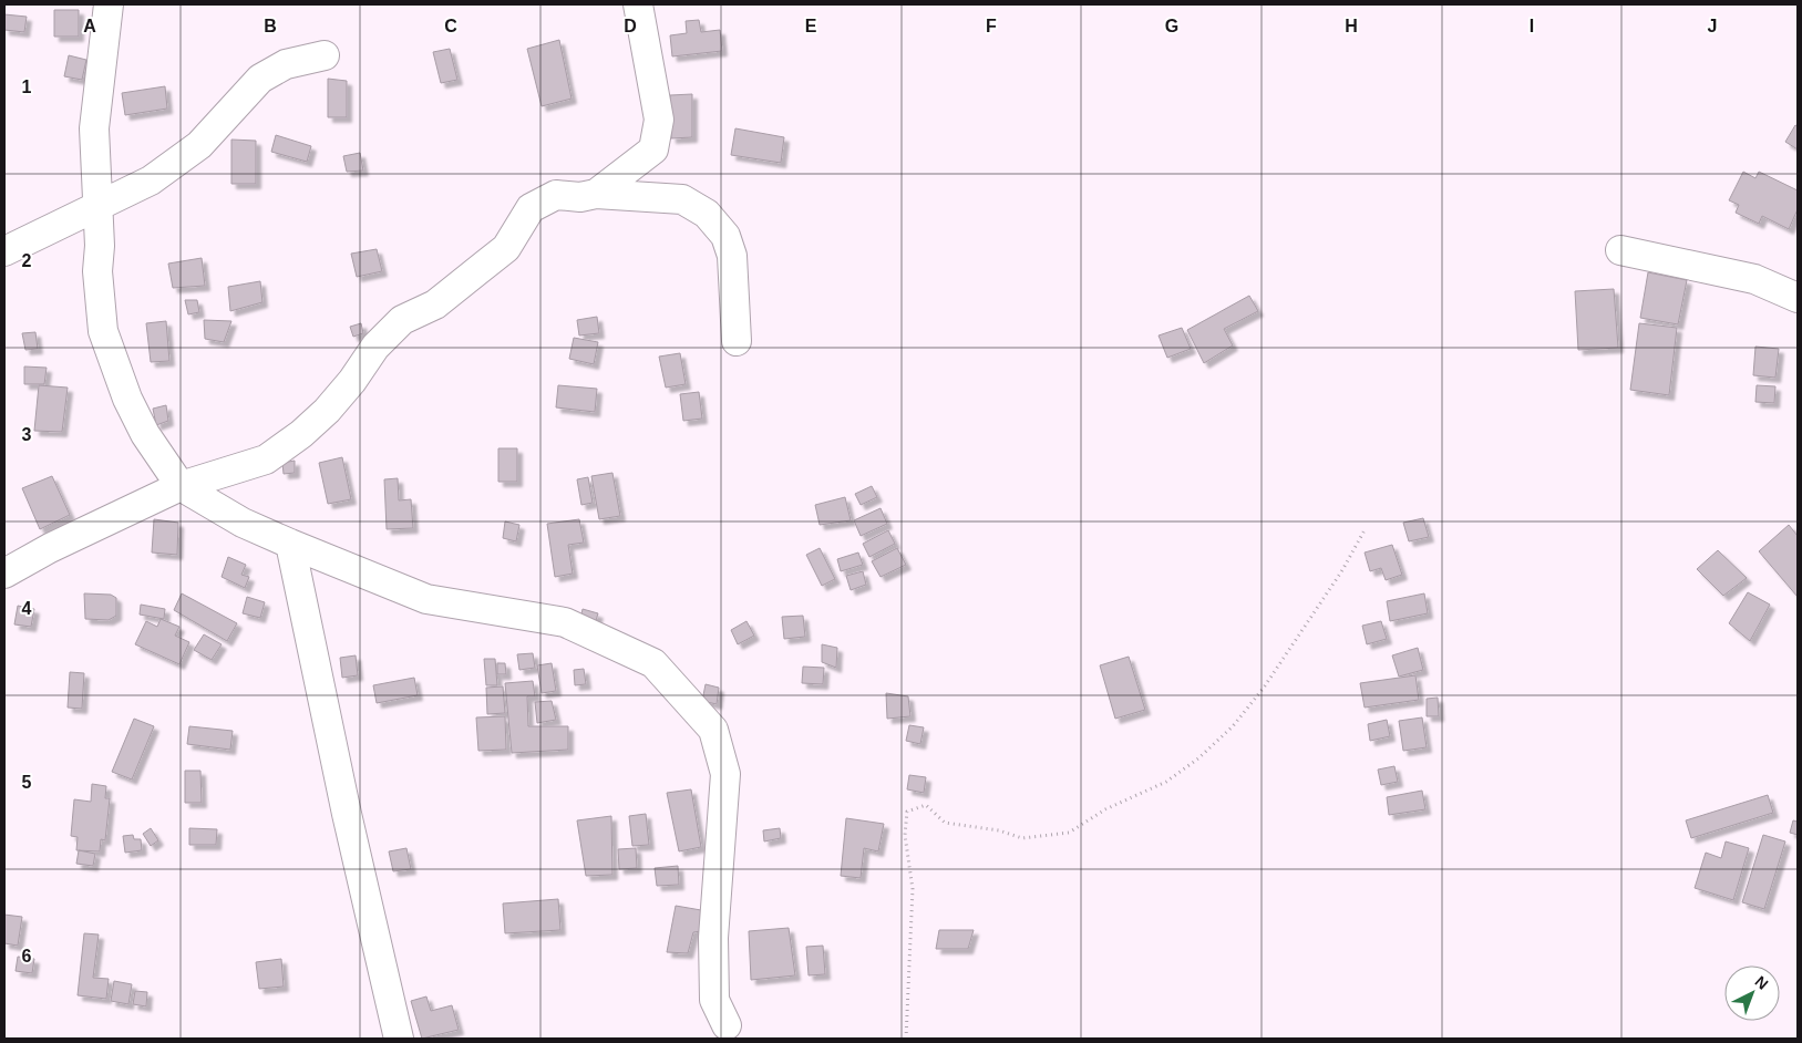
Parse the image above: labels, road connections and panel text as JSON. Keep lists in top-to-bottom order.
{
  "north": "top right",
  "grid": {
    "columns": [
      "A",
      "B",
      "C",
      "D",
      "E",
      "F",
      "G",
      "H",
      "I",
      "J"
    ],
    "rows": [
      "1",
      "2",
      "3",
      "4",
      "5",
      "6"
    ]
  }
}
